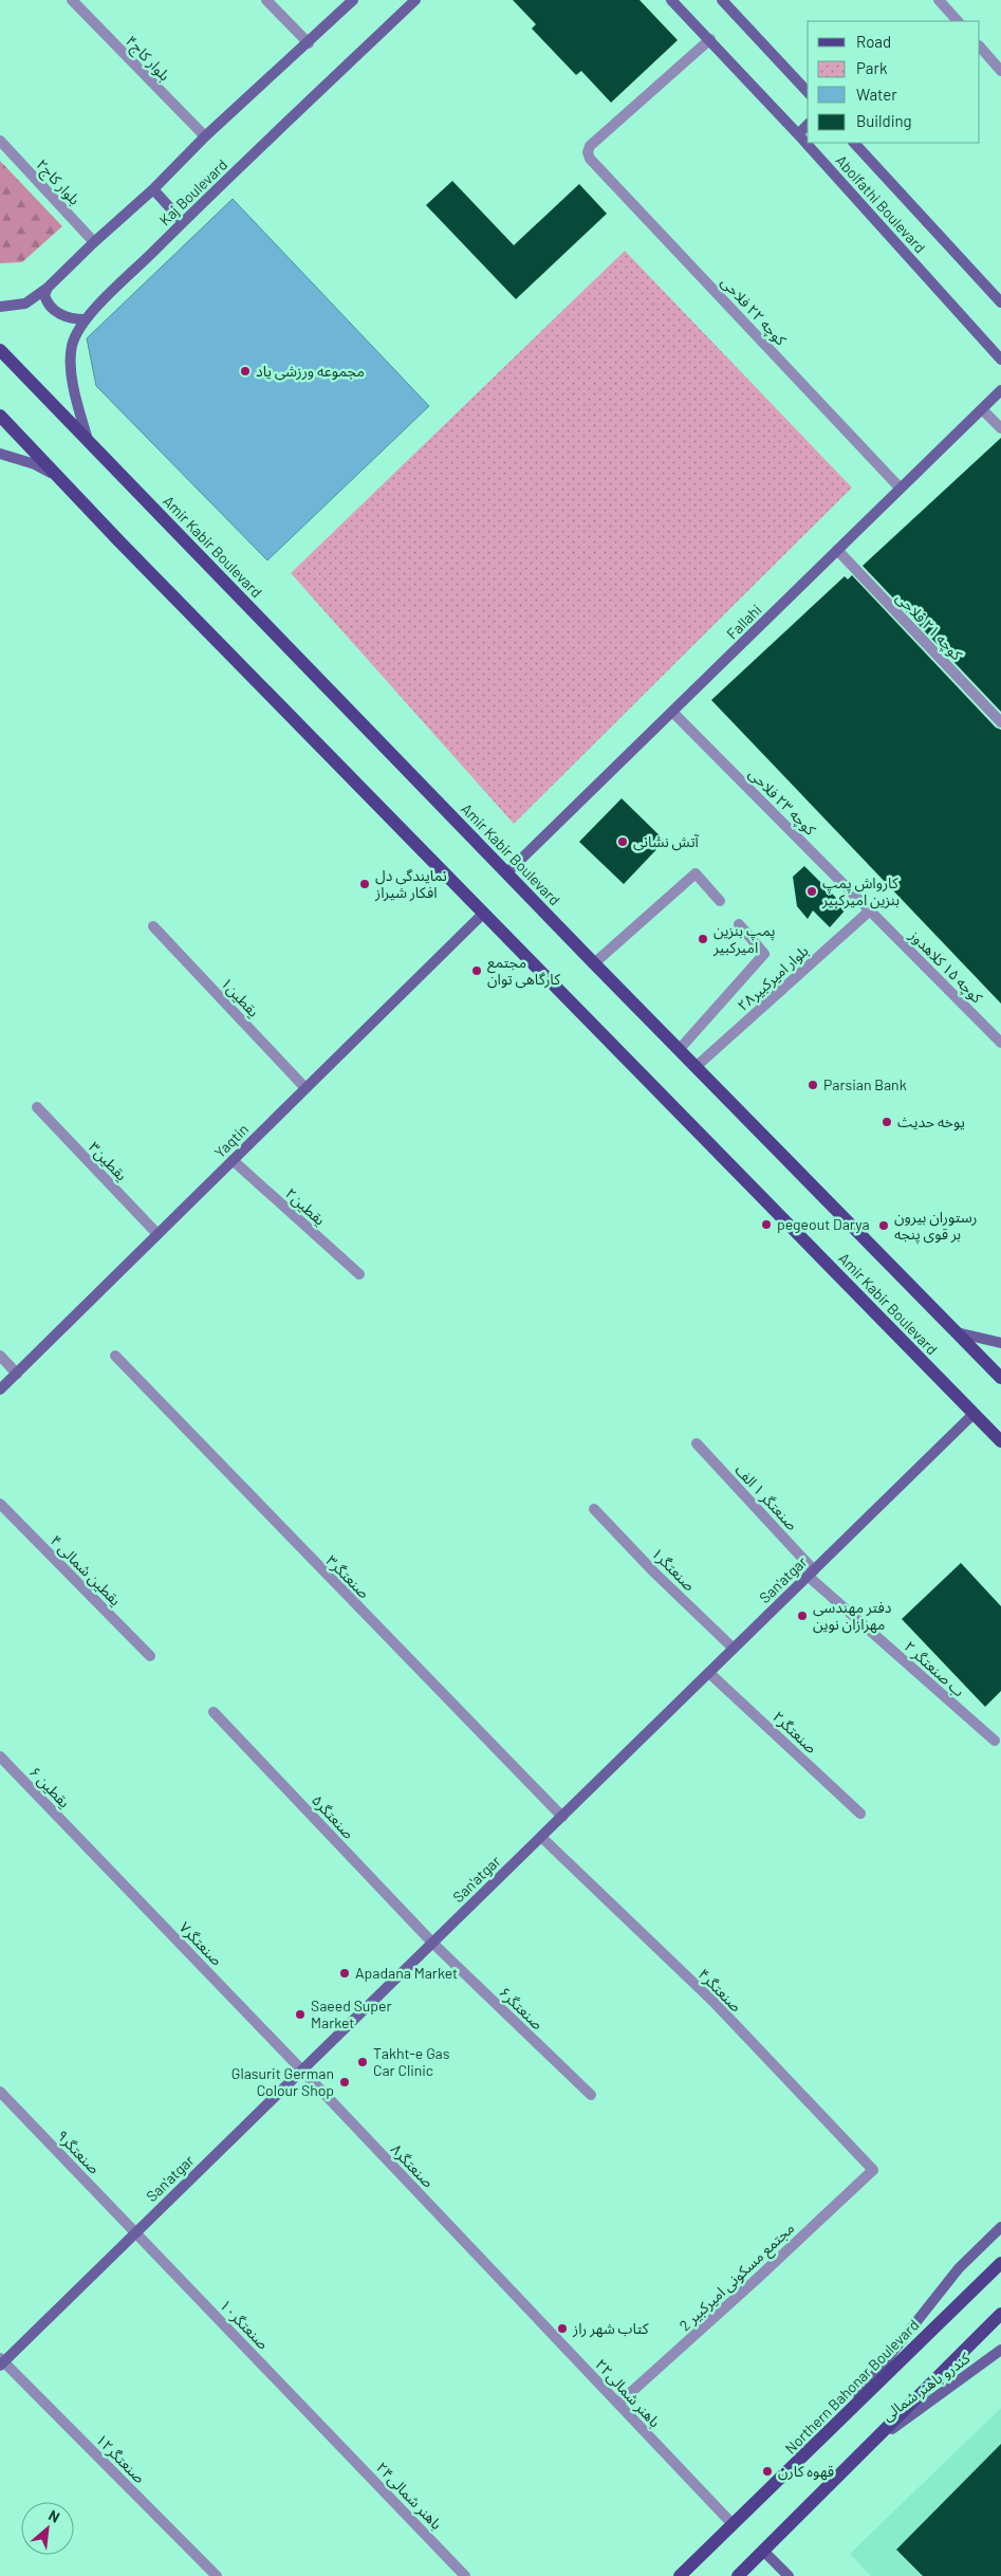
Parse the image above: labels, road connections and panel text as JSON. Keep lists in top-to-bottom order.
{
  "streets": {
    "main road": ["Amir Kabir Boulevard", "Northern Bahonar Boulevard"],
    "street": [
      "بلوار کاج۴",
      "بلوار کاج۲",
      "Kaj Boulevard",
      "Abolfathi Boulevard",
      "کوچه ۲۲ فلاحی",
      "Fallahi",
      "کوچه ۲۱ فلاحی",
      "کوچه ۲۳ فلاحی",
      "کوچه ۱۵ کلاهدوز",
      "۲۸بلوار امیرکبیر",
      "یقطین۱",
      "Yaqtin",
      "یقطین۳",
      "یقطین۲",
      "صنعتگر ۱ الف",
      "صنعتگر۱",
      "یقطین شمالی ۴",
      "صنعتگر۳",
      "San'atgar",
      "۲ ب صنعتگر",
      "صنعتگر۲",
      "یقطین ۶",
      "صنعتگر۵",
      "صنعتگر۷",
      "صنعتگر۴",
      "صنعتگر۶",
      "صنعتگر۹",
      "صنعتگر۸",
      "مجتمع مسکونی امیرکبیر 2",
      "صنعتگر۱۰",
      "کندرو باهنر شمالی",
      "باهنر شمالی۲۲",
      "صنعتگر۱۲",
      "باهنر شمالی۲۴"
    ]
  },
  "crossings": [
    ["بلوار کاج۴", "Kaj Boulevard"],
    ["بلوار کاج۲", "Kaj Boulevard"],
    ["Kaj Boulevard", "Amir Kabir Boulevard"],
    ["Abolfathi Boulevard", "کوچه ۲۲ فلاحی"],
    ["کوچه ۲۲ فلاحی", "Fallahi"],
    ["Amir Kabir Boulevard", "Fallahi"],
    ["Amir Kabir Boulevard", "۲۸بلوار امیرکبیر"],
    ["Amir Kabir Boulevard", "Yaqtin"],
    ["Amir Kabir Boulevard", "San'atgar"],
    ["Fallahi", "کوچه ۲۱ فلاحی"],
    ["Fallahi", "کوچه ۲۳ فلاحی"],
    ["کوچه ۲۳ فلاحی", "کوچه ۱۵ کلاهدوز"],
    ["کوچه ۲۳ فلاحی", "۲۸بلوار امیرکبیر"],
    ["کوچه ۱۵ کلاهدوز", "۲۸بلوار امیرکبیر"],
    ["یقطین۱", "Yaqtin"],
    ["Yaqtin", "یقطین۳"],
    ["Yaqtin", "یقطین۲"],
    ["صنعتگر ۱ الف", "San'atgar"],
    ["صنعتگر ۱ الف", "۲ ب صنعتگر"],
    ["صنعتگر۱", "San'atgar"],
    ["صنعتگر۳", "San'atgar"],
    ["San'atgar", "۲ ب صنعتگر"],
    ["San'atgar", "صنعتگر۲"],
    ["San'atgar", "صنعتگر۵"],
    ["San'atgar", "صنعتگر۷"],
    ["San'atgar", "صنعتگر۴"],
    ["San'atgar", "صنعتگر۶"],
    ["San'atgar", "صنعتگر۹"],
    ["San'atgar", "صنعتگر۸"],
    ["San'atgar", "صنعتگر۱۰"],
    ["San'atgar", "صنعتگر۱۲"],
    ["یقطین ۶", "صنعتگر۷"],
    ["صنعتگر۵", "صنعتگر۶"],
    ["صنعتگر۷", "صنعتگر۸"],
    ["صنعتگر۴", "مجتمع مسکونی امیرکبیر 2"],
    ["صنعتگر۹", "صنعتگر۱۰"],
    ["صنعتگر۸", "باهنر شمالی۲۲"],
    ["مجتمع مسکونی امیرکبیر 2", "باهنر شمالی۲۲"],
    ["صنعتگر۱۰", "باهنر شمالی۲۴"],
    ["Northern Bahonar Boulevard", "باهنر شمالی۲۲"]
  ],
  "places": [
    "مجموعه ورزشی یاد",
    "آتش نشانی",
    "نمایندگی دل افکار شیراز",
    "کارواش پمپ بنزین امیرکبیر",
    "پمپ بنزین امیرکبیر",
    "مجتمع کارگاهی توان",
    "Parsian Bank",
    "یوخه حدیث",
    "pegeout Darya",
    "رستوران بیرون بر قوی پنجه",
    "دفتر مهندسی مهرازان نوین",
    "Apadana Market",
    "Saeed Super Market",
    "Takht-e Gas Car Clinic",
    "Glasurit German Colour Shop",
    "کتاب شهر راز",
    "قهوه کارن"
  ],
  "legend": [
    "Road",
    "Park",
    "Water",
    "Building"
  ],
  "north": "top right"
}
